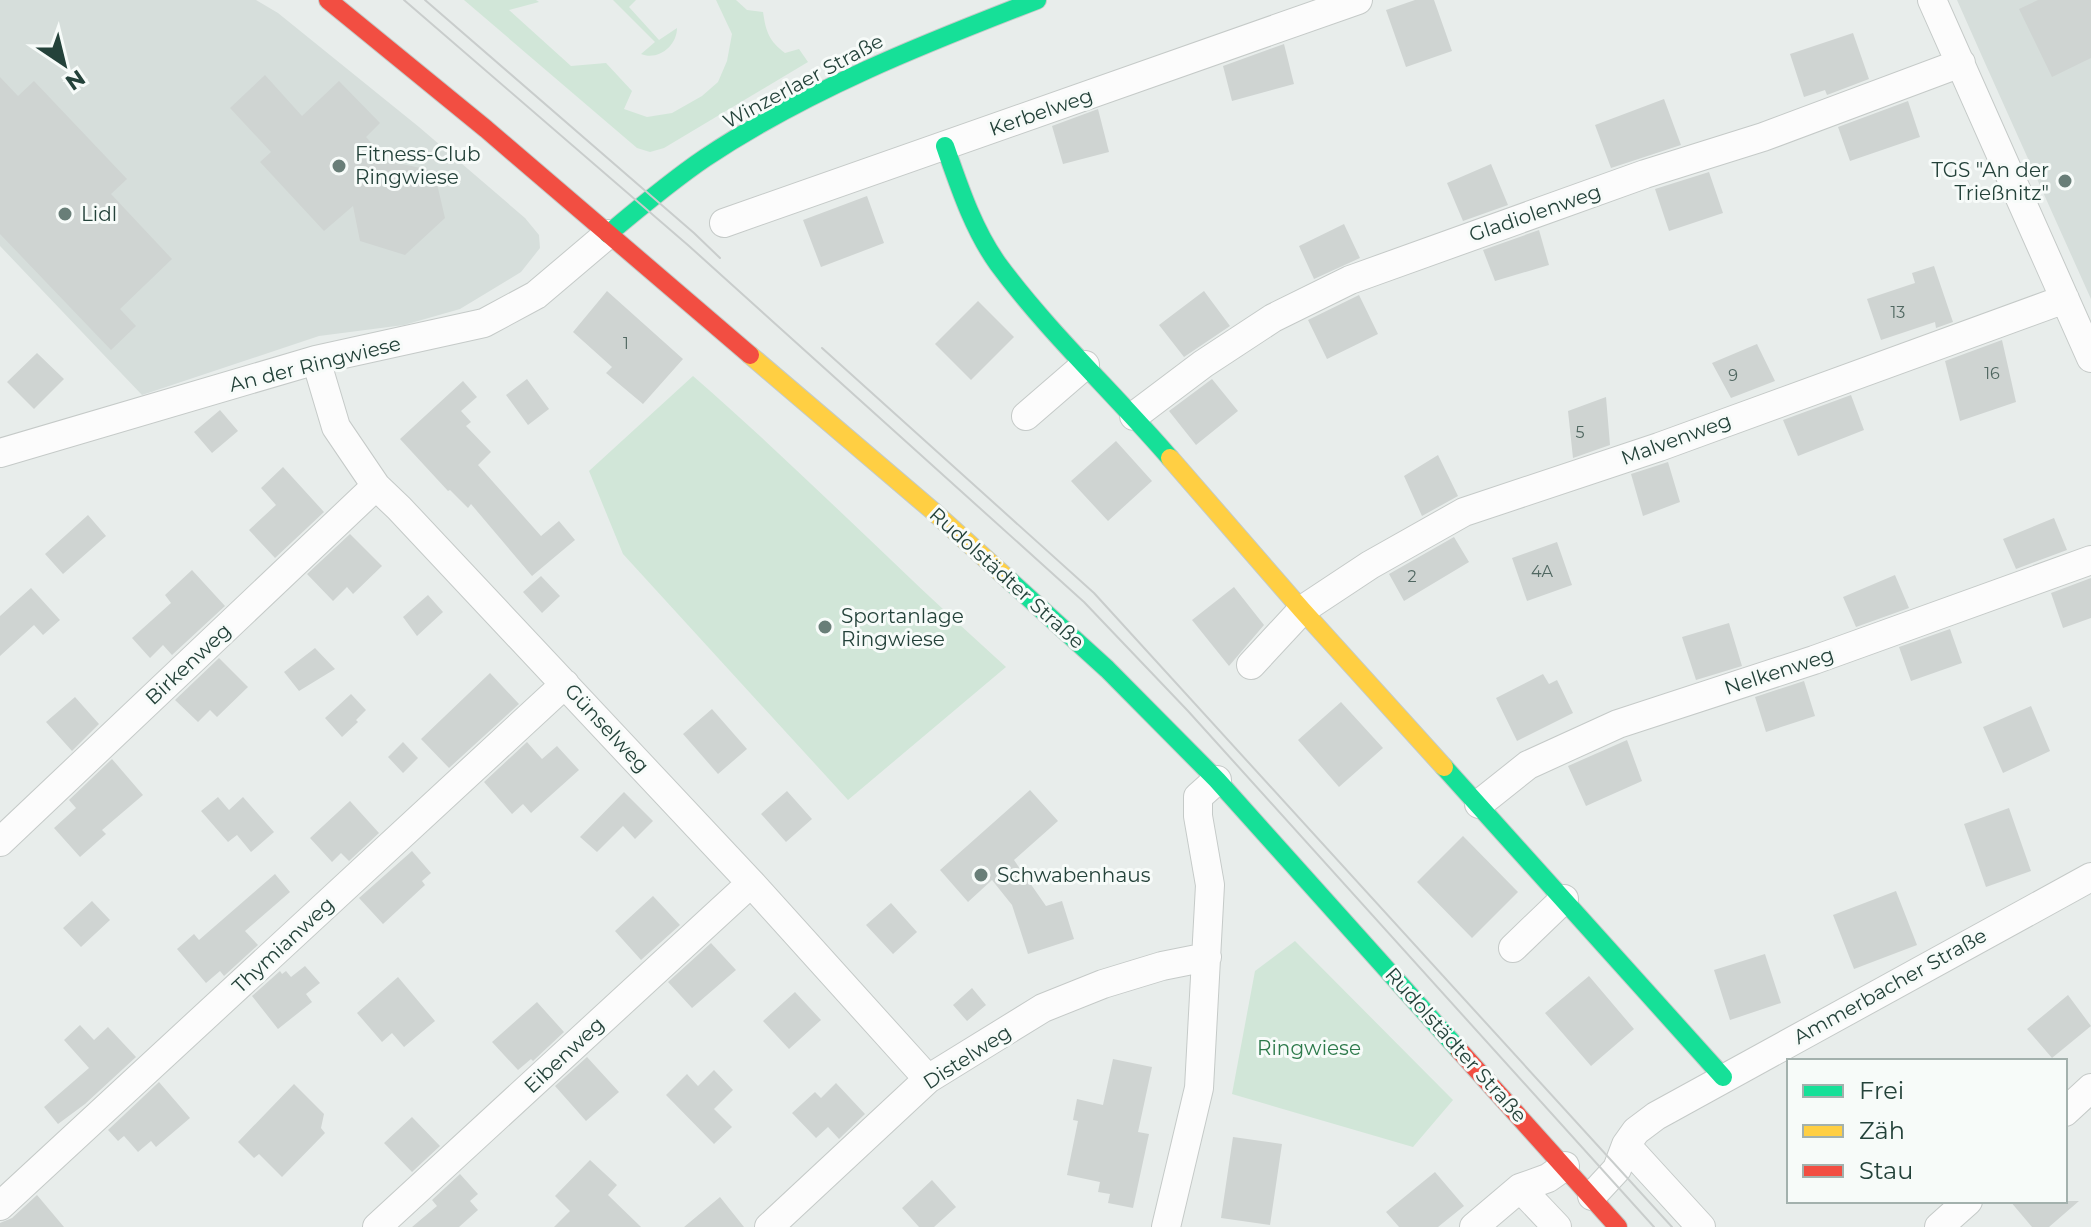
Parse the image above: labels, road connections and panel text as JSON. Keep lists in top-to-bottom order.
{
  "streets": {
    "main road": ["Winzerlaer Straße", "Rudolstädter Straße"],
    "street": [
      "Kerbelweg",
      "Gladiolenweg",
      "An der Ringwiese",
      "Malvenweg",
      "Birkenweg",
      "Nelkenweg",
      "Günselweg",
      "Thymianweg",
      "Ammerbacher Straße",
      "Eibenweg",
      "Distelweg"
    ]
  },
  "crossings": [
    ["Winzerlaer Straße", "An der Ringwiese"],
    ["Winzerlaer Straße", "Rudolstädter Straße"],
    ["An der Ringwiese", "Rudolstädter Straße"],
    ["An der Ringwiese", "Günselweg"],
    ["Rudolstädter Straße", "Ammerbacher Straße"],
    ["Birkenweg", "Günselweg"],
    ["Günselweg", "Thymianweg"],
    ["Günselweg", "Eibenweg"],
    ["Günselweg", "Distelweg"]
  ],
  "parks": ["Ringwiese"],
  "places": [
    "Fitness-Club Ringwiese",
    "TGS \"An der Trießnitz\"",
    "Lidl",
    "Sportanlage Ringwiese",
    "Schwabenhaus"
  ],
  "house_numbers": [
    "13",
    "1",
    "16",
    "9",
    "5",
    "4A",
    "2"
  ],
  "legend": ["Frei", "Zäh", "Stau"],
  "north": "bottom right"
}
